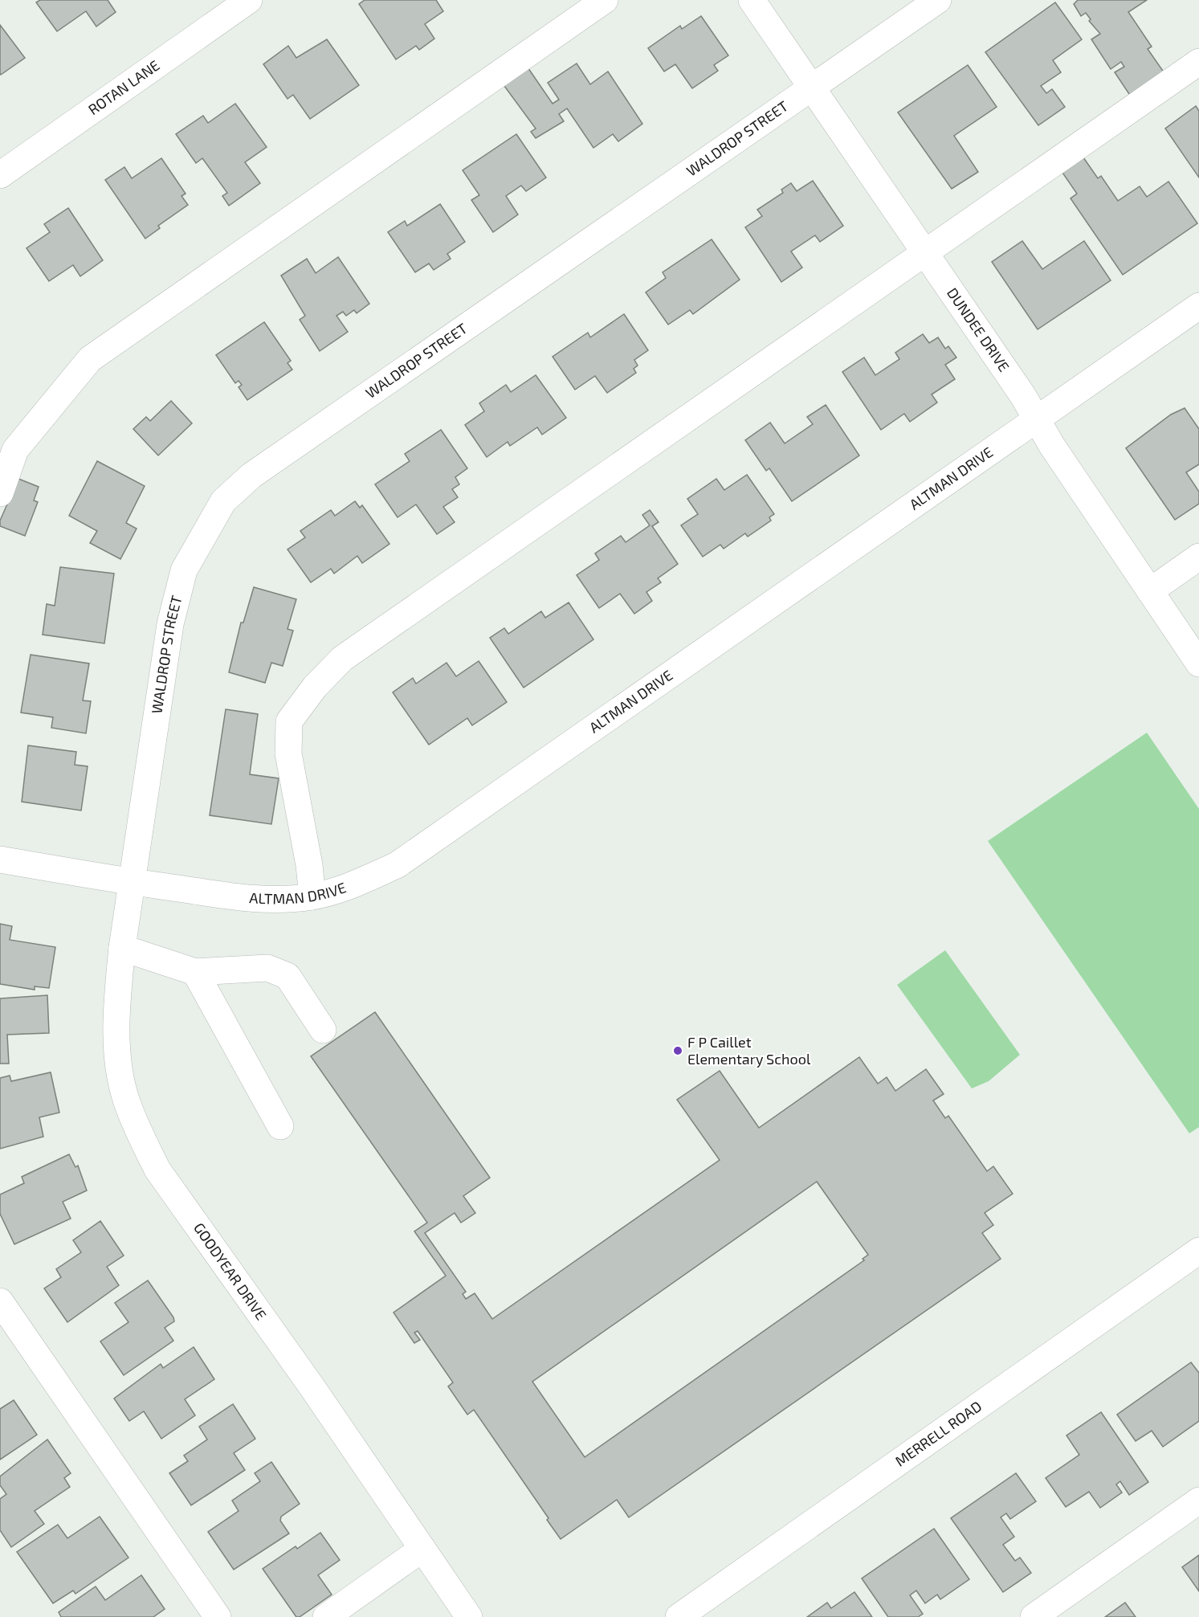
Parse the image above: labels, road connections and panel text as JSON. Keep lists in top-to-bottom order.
{
  "streets": {
    "street": [
      "ROTAN LANE",
      "WALDROP STREET",
      "DUNDEE DRIVE",
      "ALTMAN DRIVE",
      "GOODYEAR DRIVE",
      "MERRELL ROAD"
    ]
  },
  "crossings": [
    ["WALDROP STREET", "DUNDEE DRIVE"],
    ["WALDROP STREET", "ALTMAN DRIVE"],
    ["WALDROP STREET", "GOODYEAR DRIVE"],
    ["DUNDEE DRIVE", "ALTMAN DRIVE"],
    ["ALTMAN DRIVE", "GOODYEAR DRIVE"]
  ],
  "places": ["F P Caillet Elementary School"]
}
